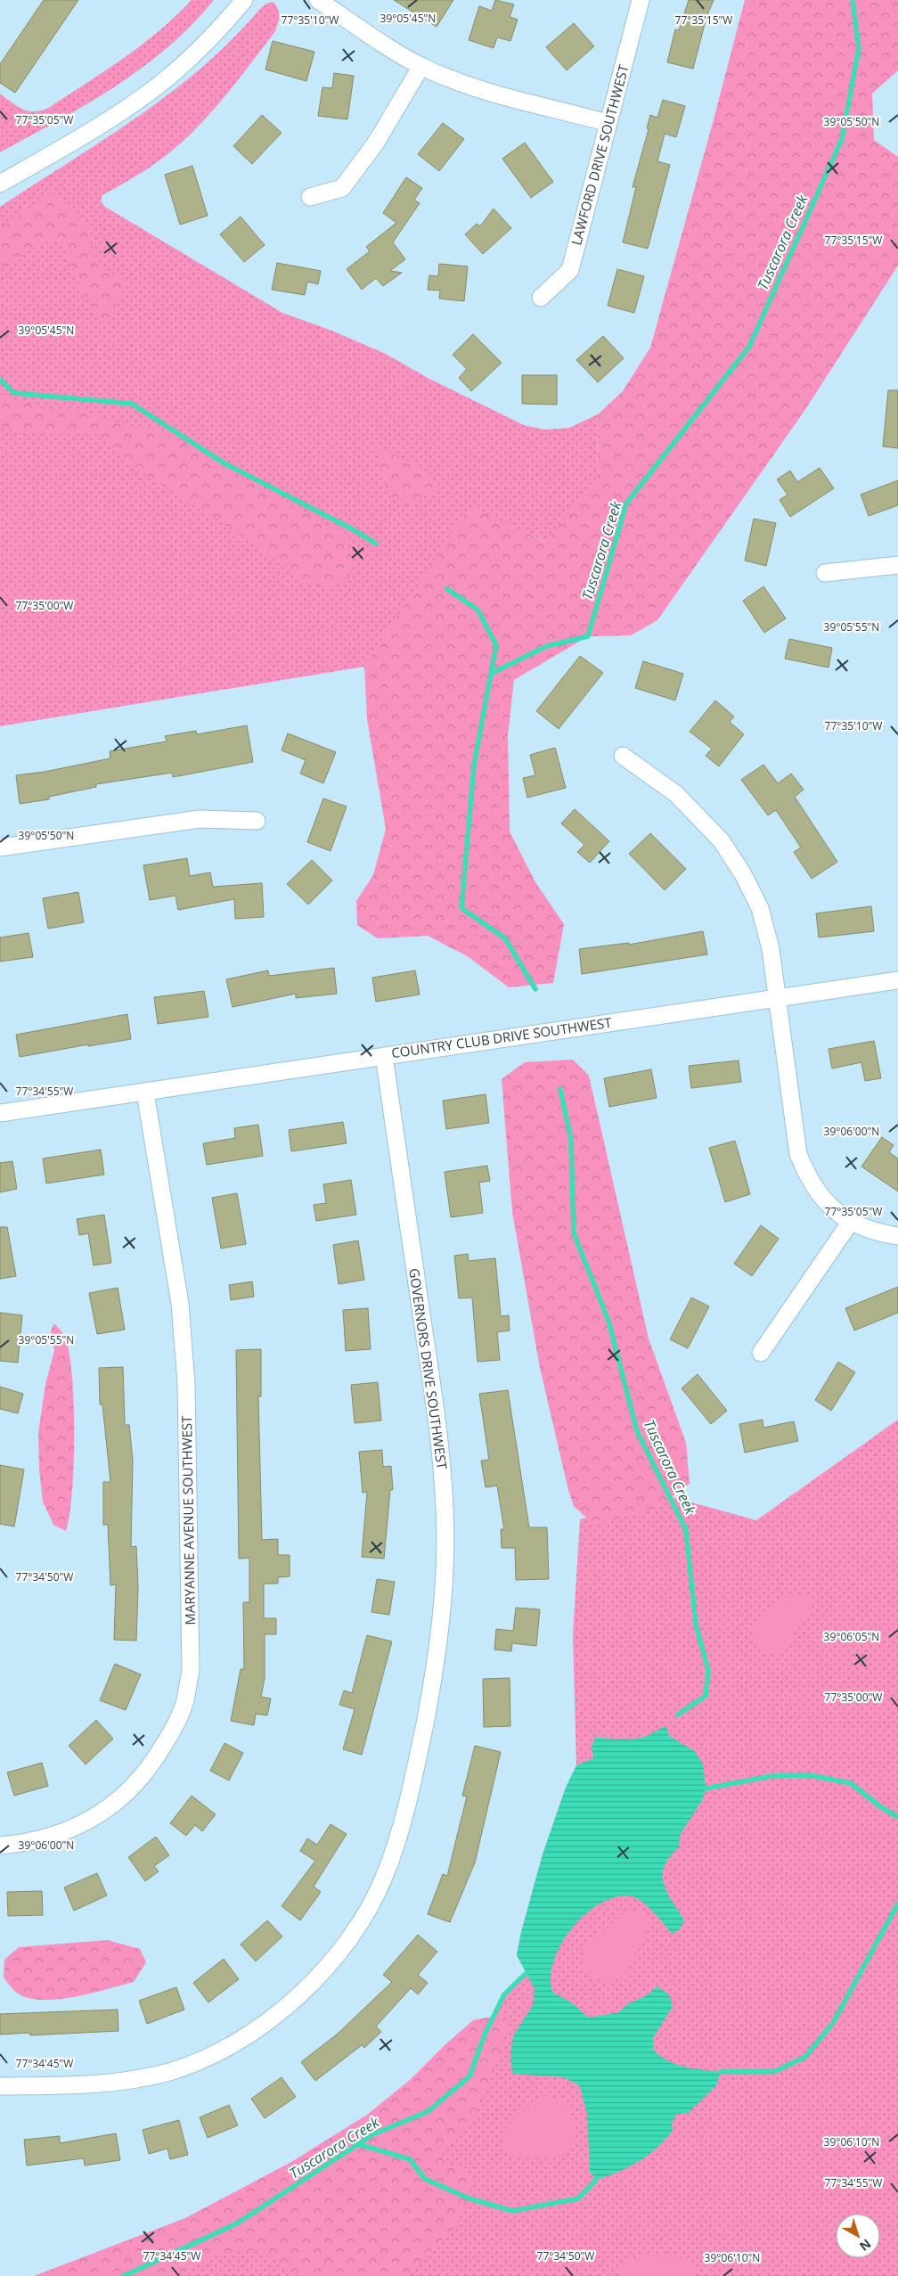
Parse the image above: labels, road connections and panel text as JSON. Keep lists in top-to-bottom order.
{
  "streets": {
    "street": [
      "LAWFORD DRIVE SOUTHWEST",
      "COUNTRY CLUB DRIVE SOUTHWEST",
      "GOVERNORS DRIVE SOUTHWEST",
      "MARYANNE AVENUE SOUTHWEST"
    ]
  },
  "crossings": [
    ["COUNTRY CLUB DRIVE SOUTHWEST", "GOVERNORS DRIVE SOUTHWEST"],
    ["COUNTRY CLUB DRIVE SOUTHWEST", "MARYANNE AVENUE SOUTHWEST"]
  ],
  "water": ["Tuscarora Creek"],
  "north": "bottom right",
  "coordinates": [
    "39°05'45\"N",
    "77°35'10\"W",
    "77°35'15\"W",
    "77°35'05\"W",
    "39°05'50\"N",
    "77°35'00\"W",
    "39°05'55\"N",
    "77°34'55\"W",
    "39°06'00\"N",
    "77°34'50\"W",
    "39°06'05\"N",
    "77°34'45\"W",
    "39°06'10\"N"
  ]
}
